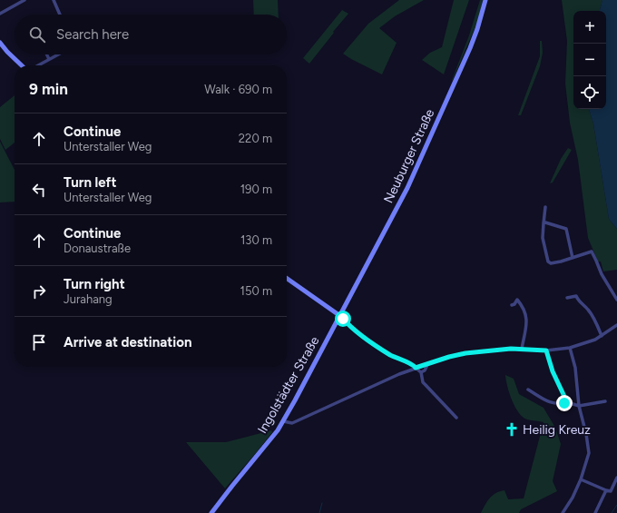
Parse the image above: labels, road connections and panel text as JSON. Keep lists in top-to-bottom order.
{
  "streets": {
    "main road": ["Neuburger Straße", "Ingolstädter Straße"]
  },
  "crossings": [
    ["Neuburger Straße", "Ingolstädter Straße"]
  ],
  "places": {
    "church": ["Heilig Kreuz"]
  },
  "page": {
    "map_buttons": ["+", "−"],
    "search": "Search here",
    "heading": ["9 min", "Walk · 690 m"],
    "list": [
      ["Continue", "Unterstaller Weg", "220 m"],
      ["Turn left", "Unterstaller Weg", "190 m"],
      ["Continue", "Donaustraße", "130 m"],
      ["Turn right", "Jurahang", "150 m"],
      "Arrive at destination"
    ]
  }
}
